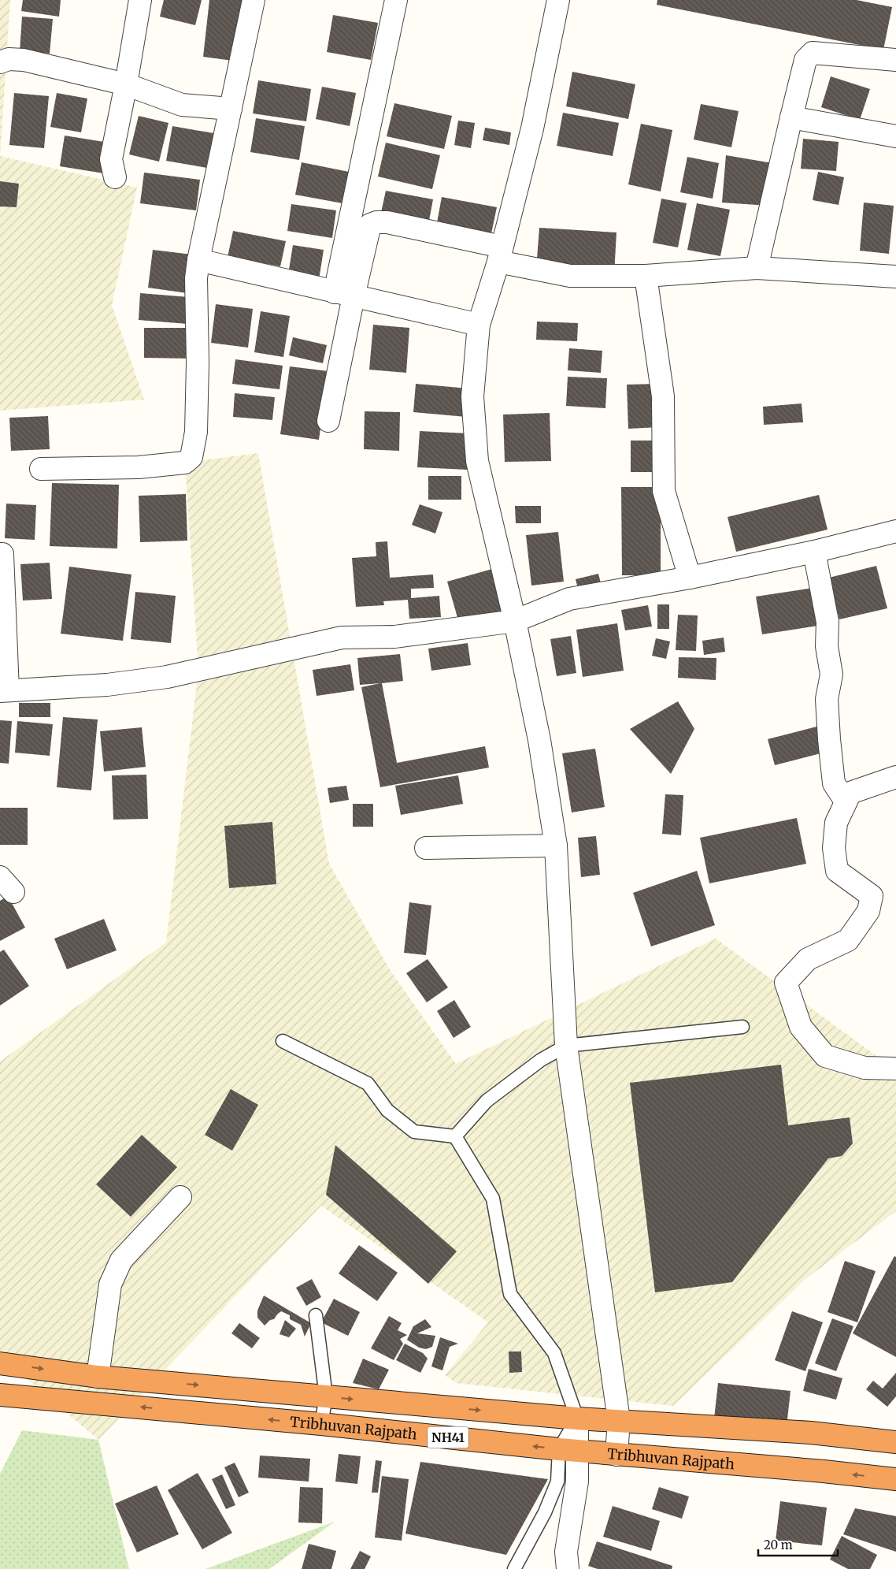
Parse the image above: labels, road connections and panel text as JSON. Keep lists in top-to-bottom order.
{
  "streets": {
    "highway": ["Tribhuvan Rajpath", "NH41"]
  },
  "scale_bar": "20 m"
}
